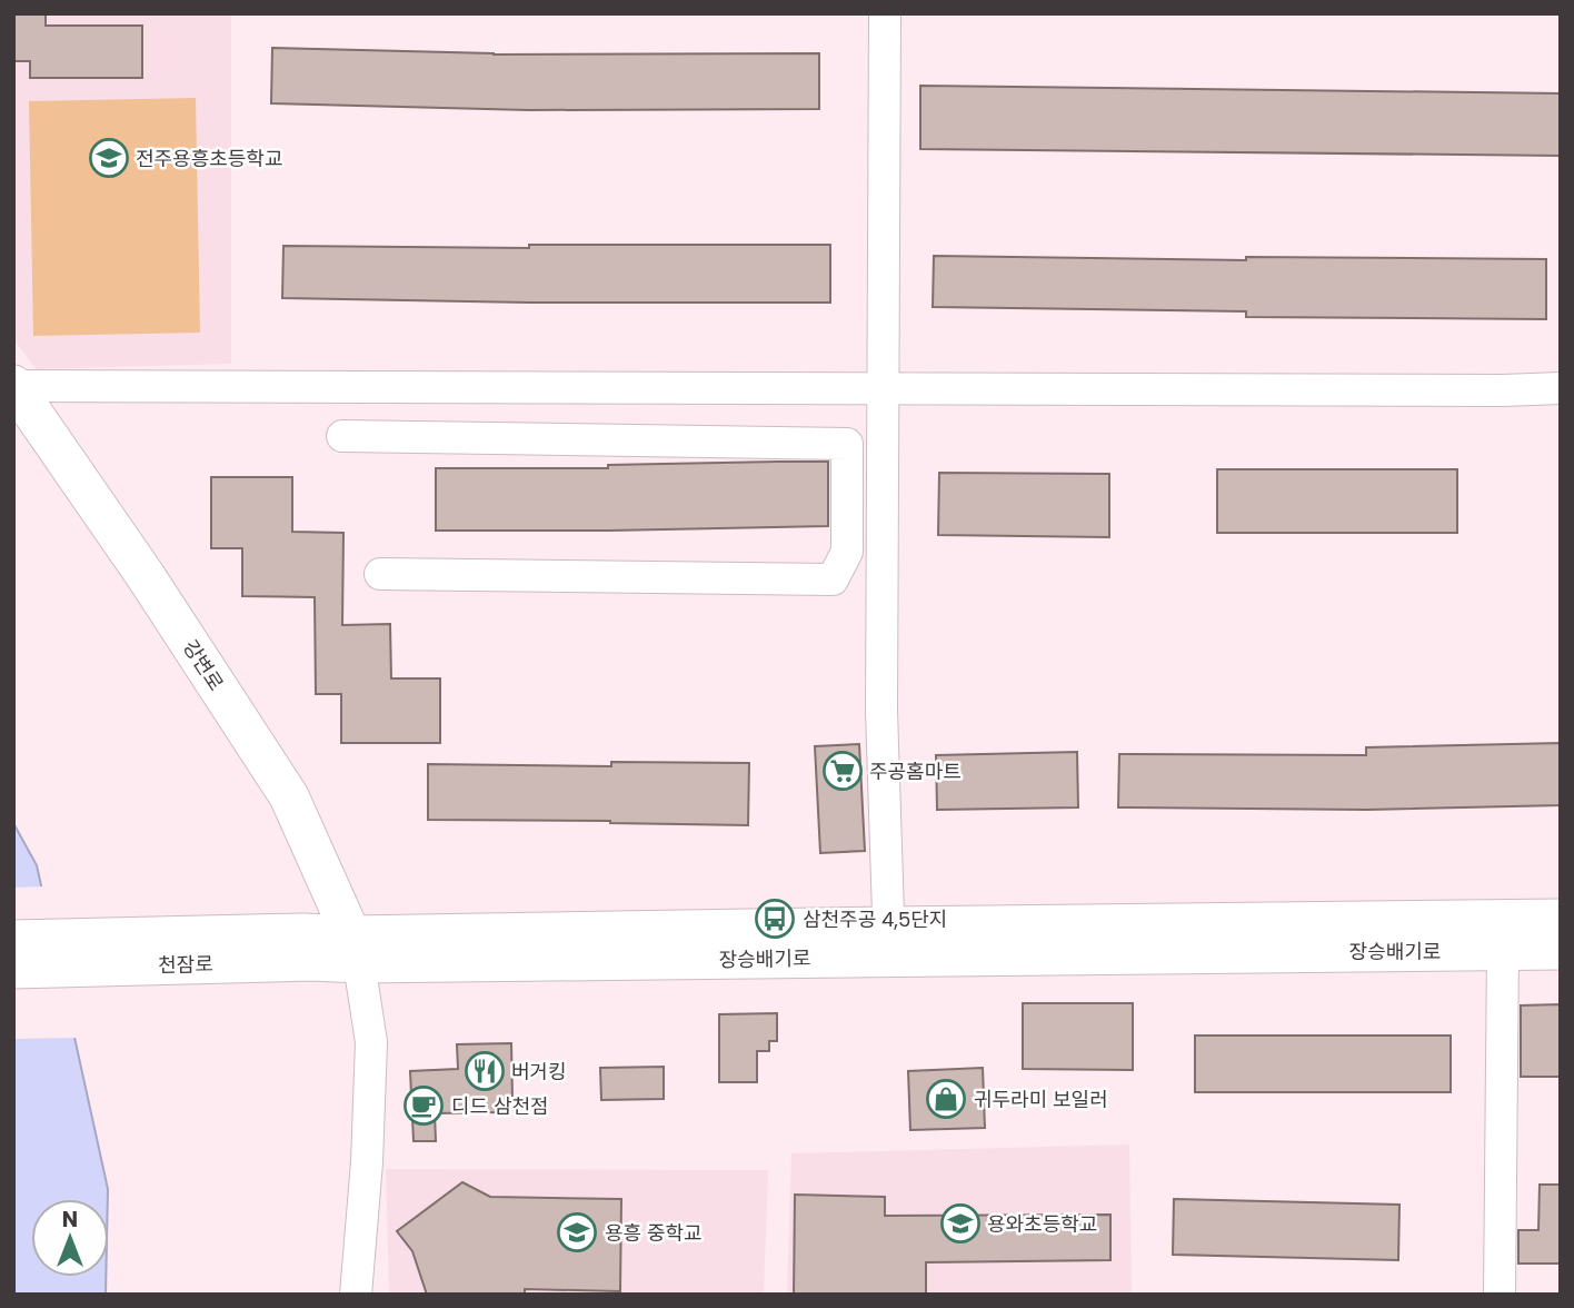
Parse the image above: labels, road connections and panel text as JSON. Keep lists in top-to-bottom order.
{
  "streets": {
    "street": ["강변로", "장승배기로", "천잠로"]
  },
  "crossings": [
    ["강변로", "장승배기로"],
    ["강변로", "천잠로"],
    ["장승배기로", "천잠로"]
  ],
  "places": {
    "school or university": ["전주용흥초등학교", "용와초등학교", "용흥 중학교"],
    "supermarket": ["주공홈마트"],
    "bus stop": ["삼천주공 4,5단지"],
    "restaurant": ["버거킹"],
    "shop": ["귀두라미 보일러"],
    "cafe": ["디드 삼천점"]
  },
  "north": "top"
}
